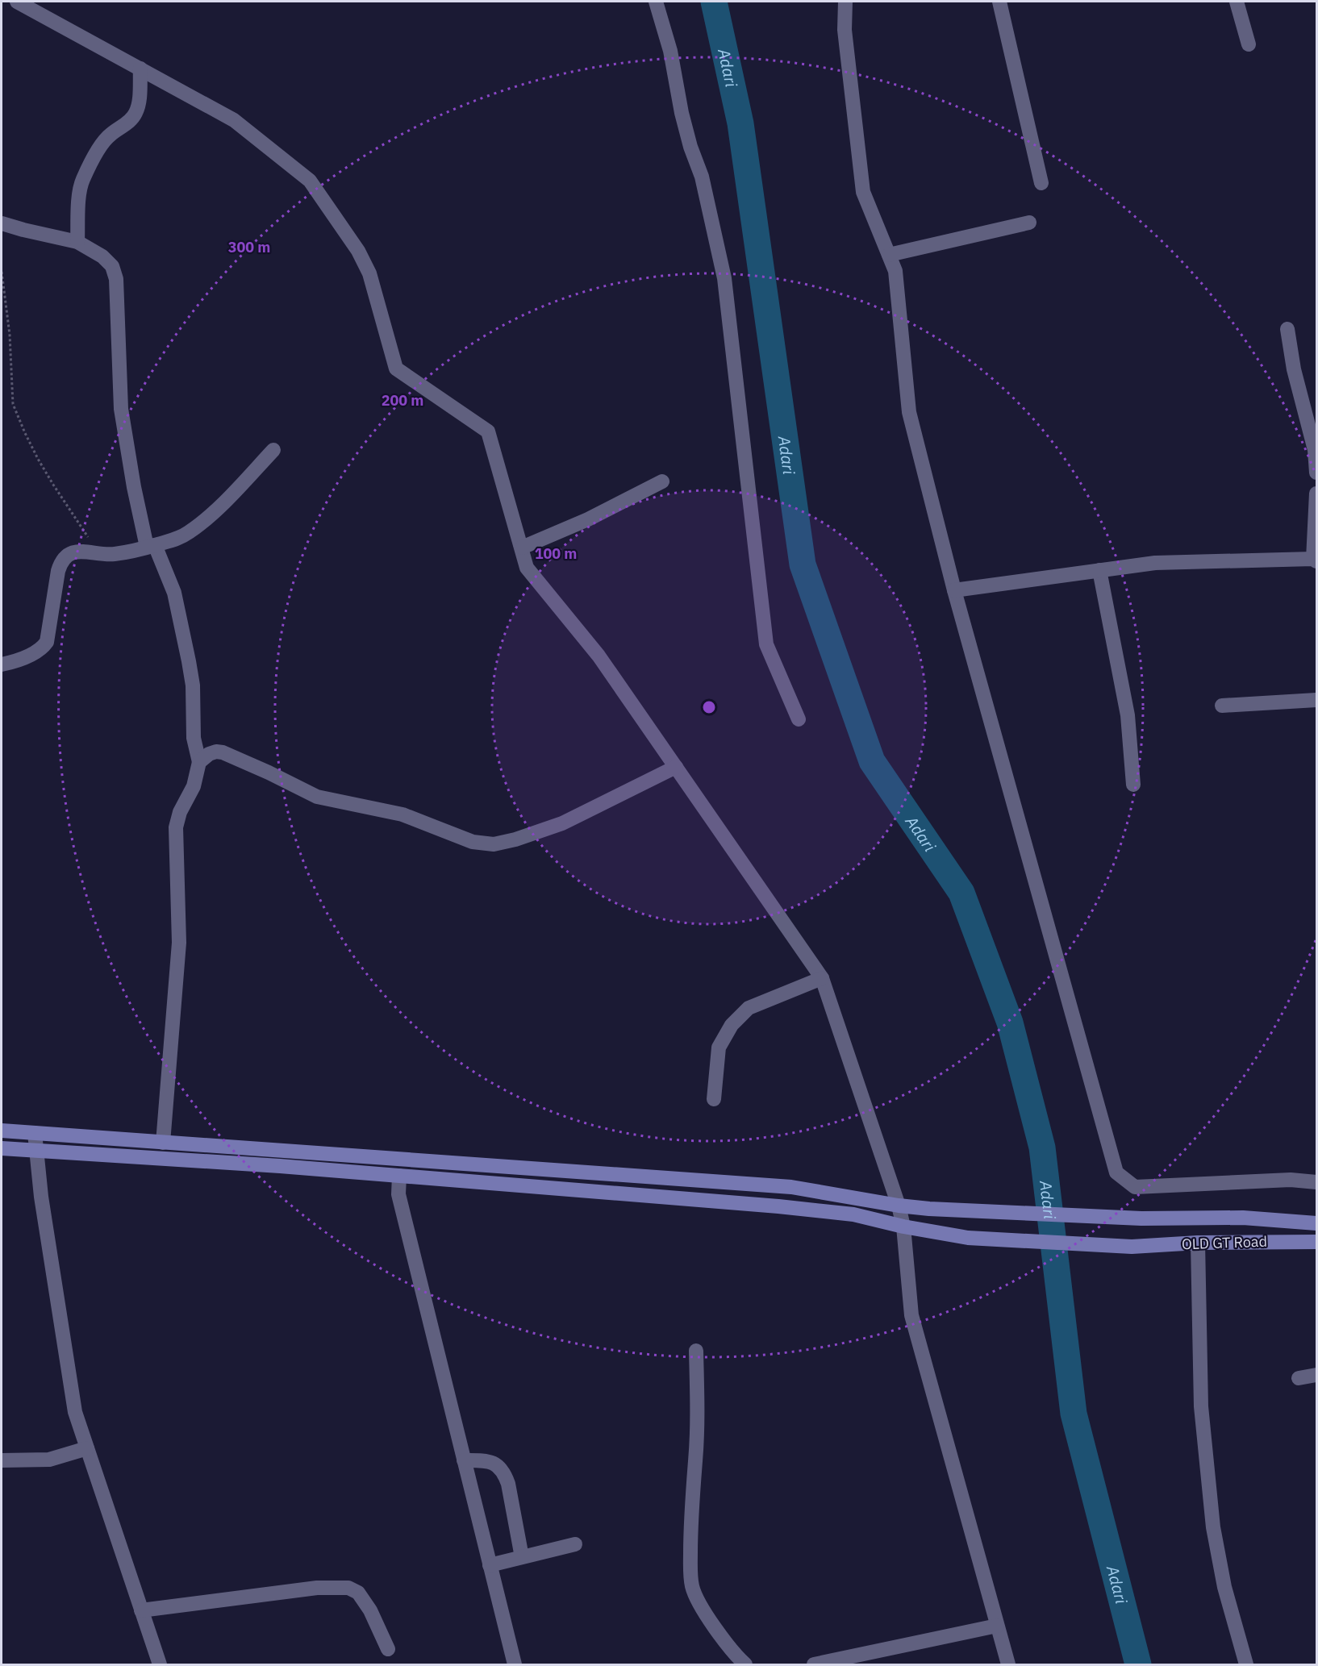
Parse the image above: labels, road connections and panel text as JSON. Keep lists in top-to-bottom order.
{
  "streets": {
    "main road": ["OLD GT Road"]
  },
  "water": ["Adari"],
  "rings": ["300 m", "200 m", "100 m"]
}
